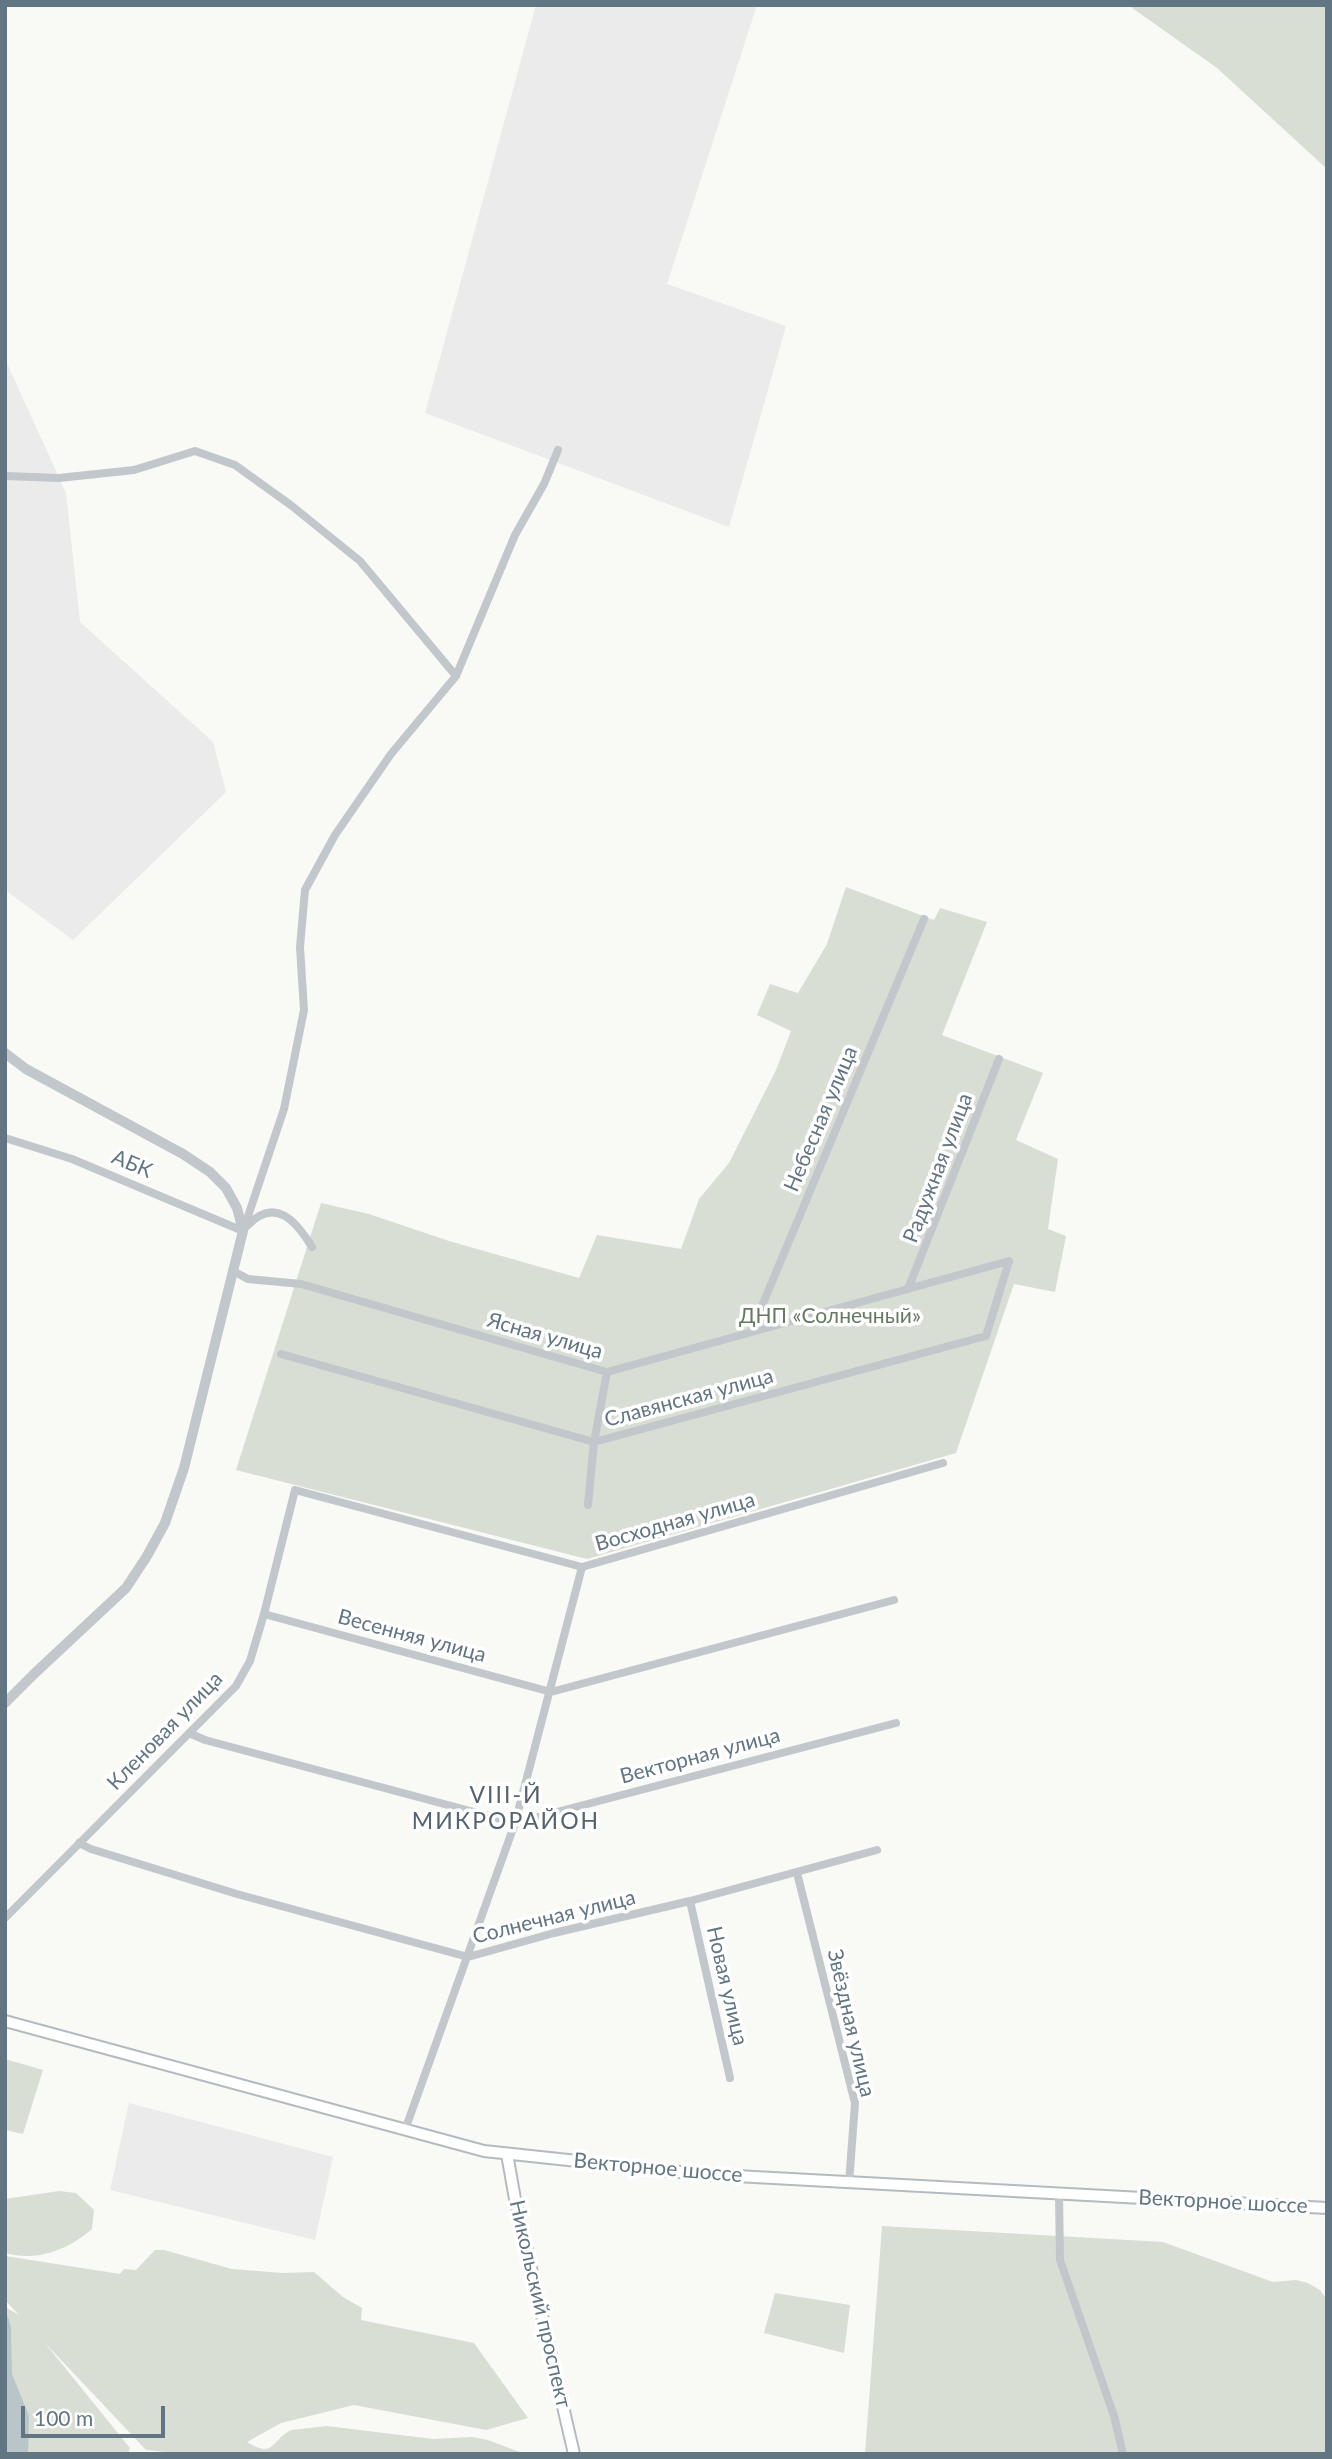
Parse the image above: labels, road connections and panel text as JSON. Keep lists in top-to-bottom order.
{
  "streets": {
    "main road": ["Векторное шоссе", "Никольский проспект"],
    "street": [
      "Небесная улица",
      "АБК",
      "Радужная улица",
      "Ясная улица",
      "Славянская улица",
      "Восходная улица",
      "Весенняя улица",
      "Кленовая улица",
      "Векторная улица",
      "Солнечная улица",
      "Новая улица",
      "Звёздная улица"
    ]
  },
  "crossings": [
    ["Небесная улица", "Ясная улица"],
    ["Радужная улица", "Ясная улица"],
    ["Ясная улица", "Славянская улица"],
    ["Восходная улица", "Кленовая улица"],
    ["Весенняя улица", "Кленовая улица"],
    ["Кленовая улица", "Векторная улица"],
    ["Кленовая улица", "Солнечная улица"],
    ["Солнечная улица", "Новая улица"],
    ["Солнечная улица", "Звёздная улица"],
    ["Звёздная улица", "Векторное шоссе"],
    ["Векторное шоссе", "Никольский проспект"]
  ],
  "districts": ["VIII-Й МИКРОРАЙОН"],
  "parks": ["ДНП «Солнечный»"],
  "scale_bar": "100 m"
}
